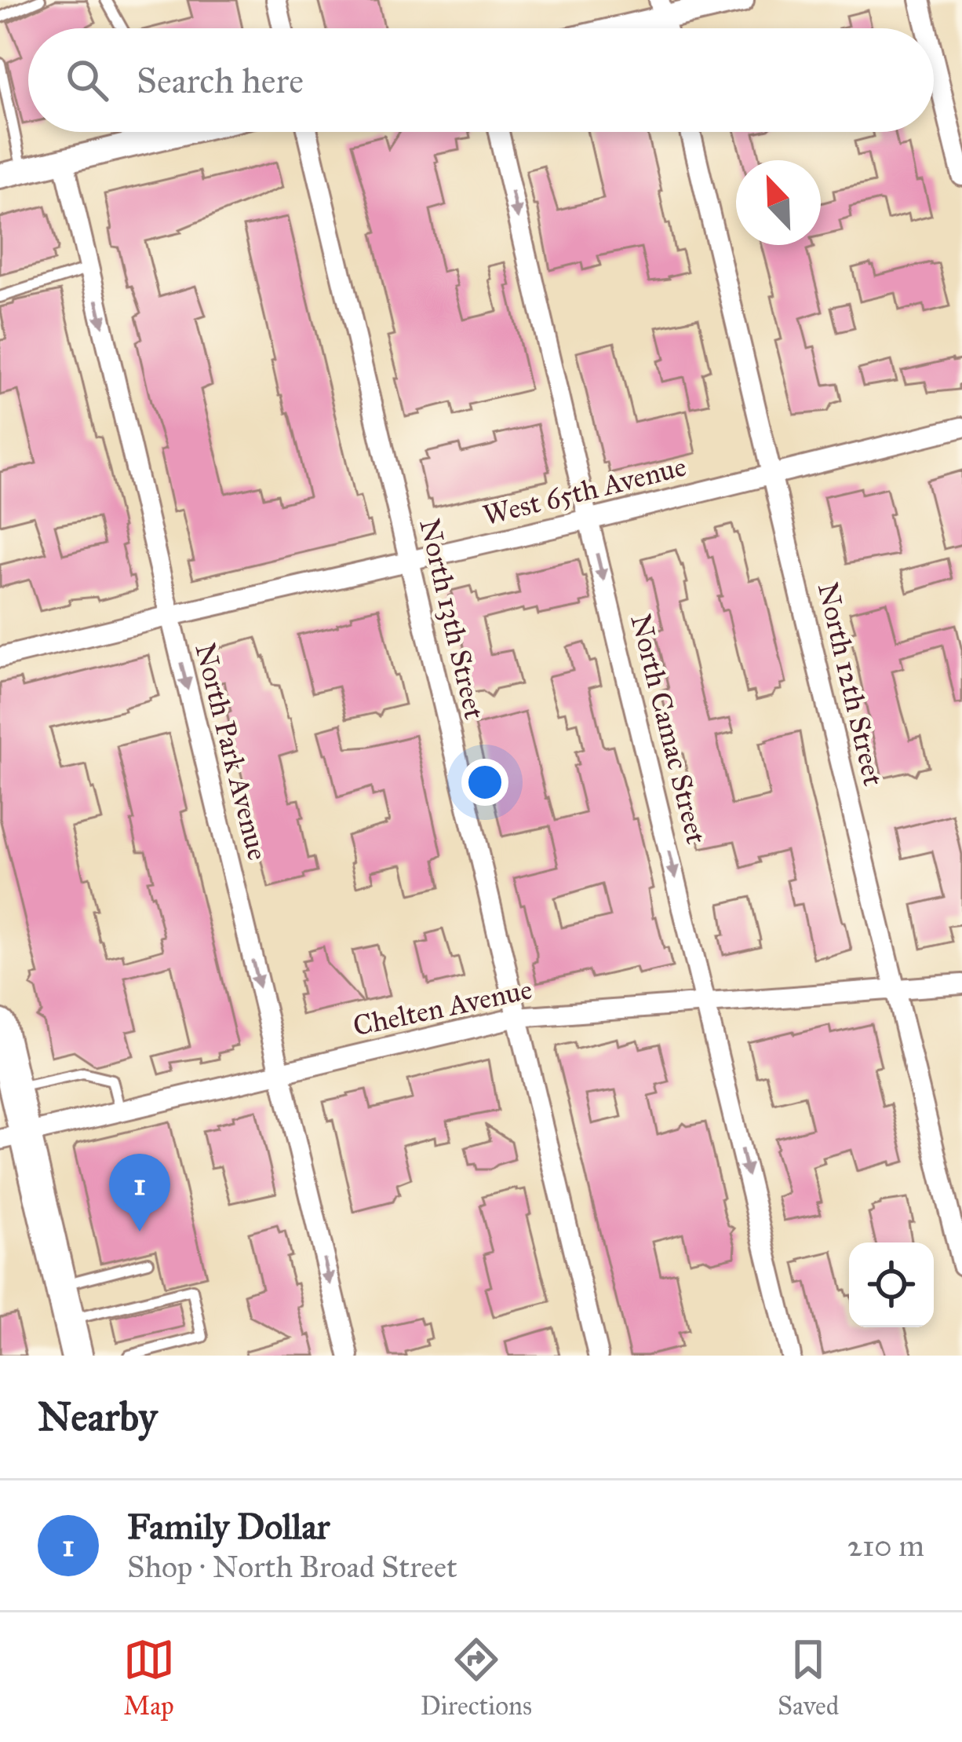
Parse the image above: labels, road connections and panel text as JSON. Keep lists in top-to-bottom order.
{
  "streets": {
    "street": [
      "West 65th Avenue",
      "North 13th Street",
      "North 12th Street",
      "North Camac Street",
      "North Park Avenue",
      "Chelten Avenue"
    ]
  },
  "crossings": [
    ["West 65th Avenue", "North 13th Street"],
    ["West 65th Avenue", "North 12th Street"],
    ["West 65th Avenue", "North Camac Street"],
    ["West 65th Avenue", "North Park Avenue"],
    ["North 13th Street", "Chelten Avenue"],
    ["North 12th Street", "Chelten Avenue"],
    ["North Camac Street", "Chelten Avenue"],
    ["North Park Avenue", "Chelten Avenue"]
  ],
  "one_way": ["North Camac Street", "North Park Avenue"],
  "north": "top left",
  "page": {
    "search": "Search here",
    "pins": "1",
    "heading": "Nearby",
    "list": [
      {
        "mark": "1",
        "name": "Family Dollar",
        "note": "Shop · North Broad Street",
        "value": "210 m"
      }
    ],
    "nav": ["Map", "Directions", "Saved"]
  }
}
